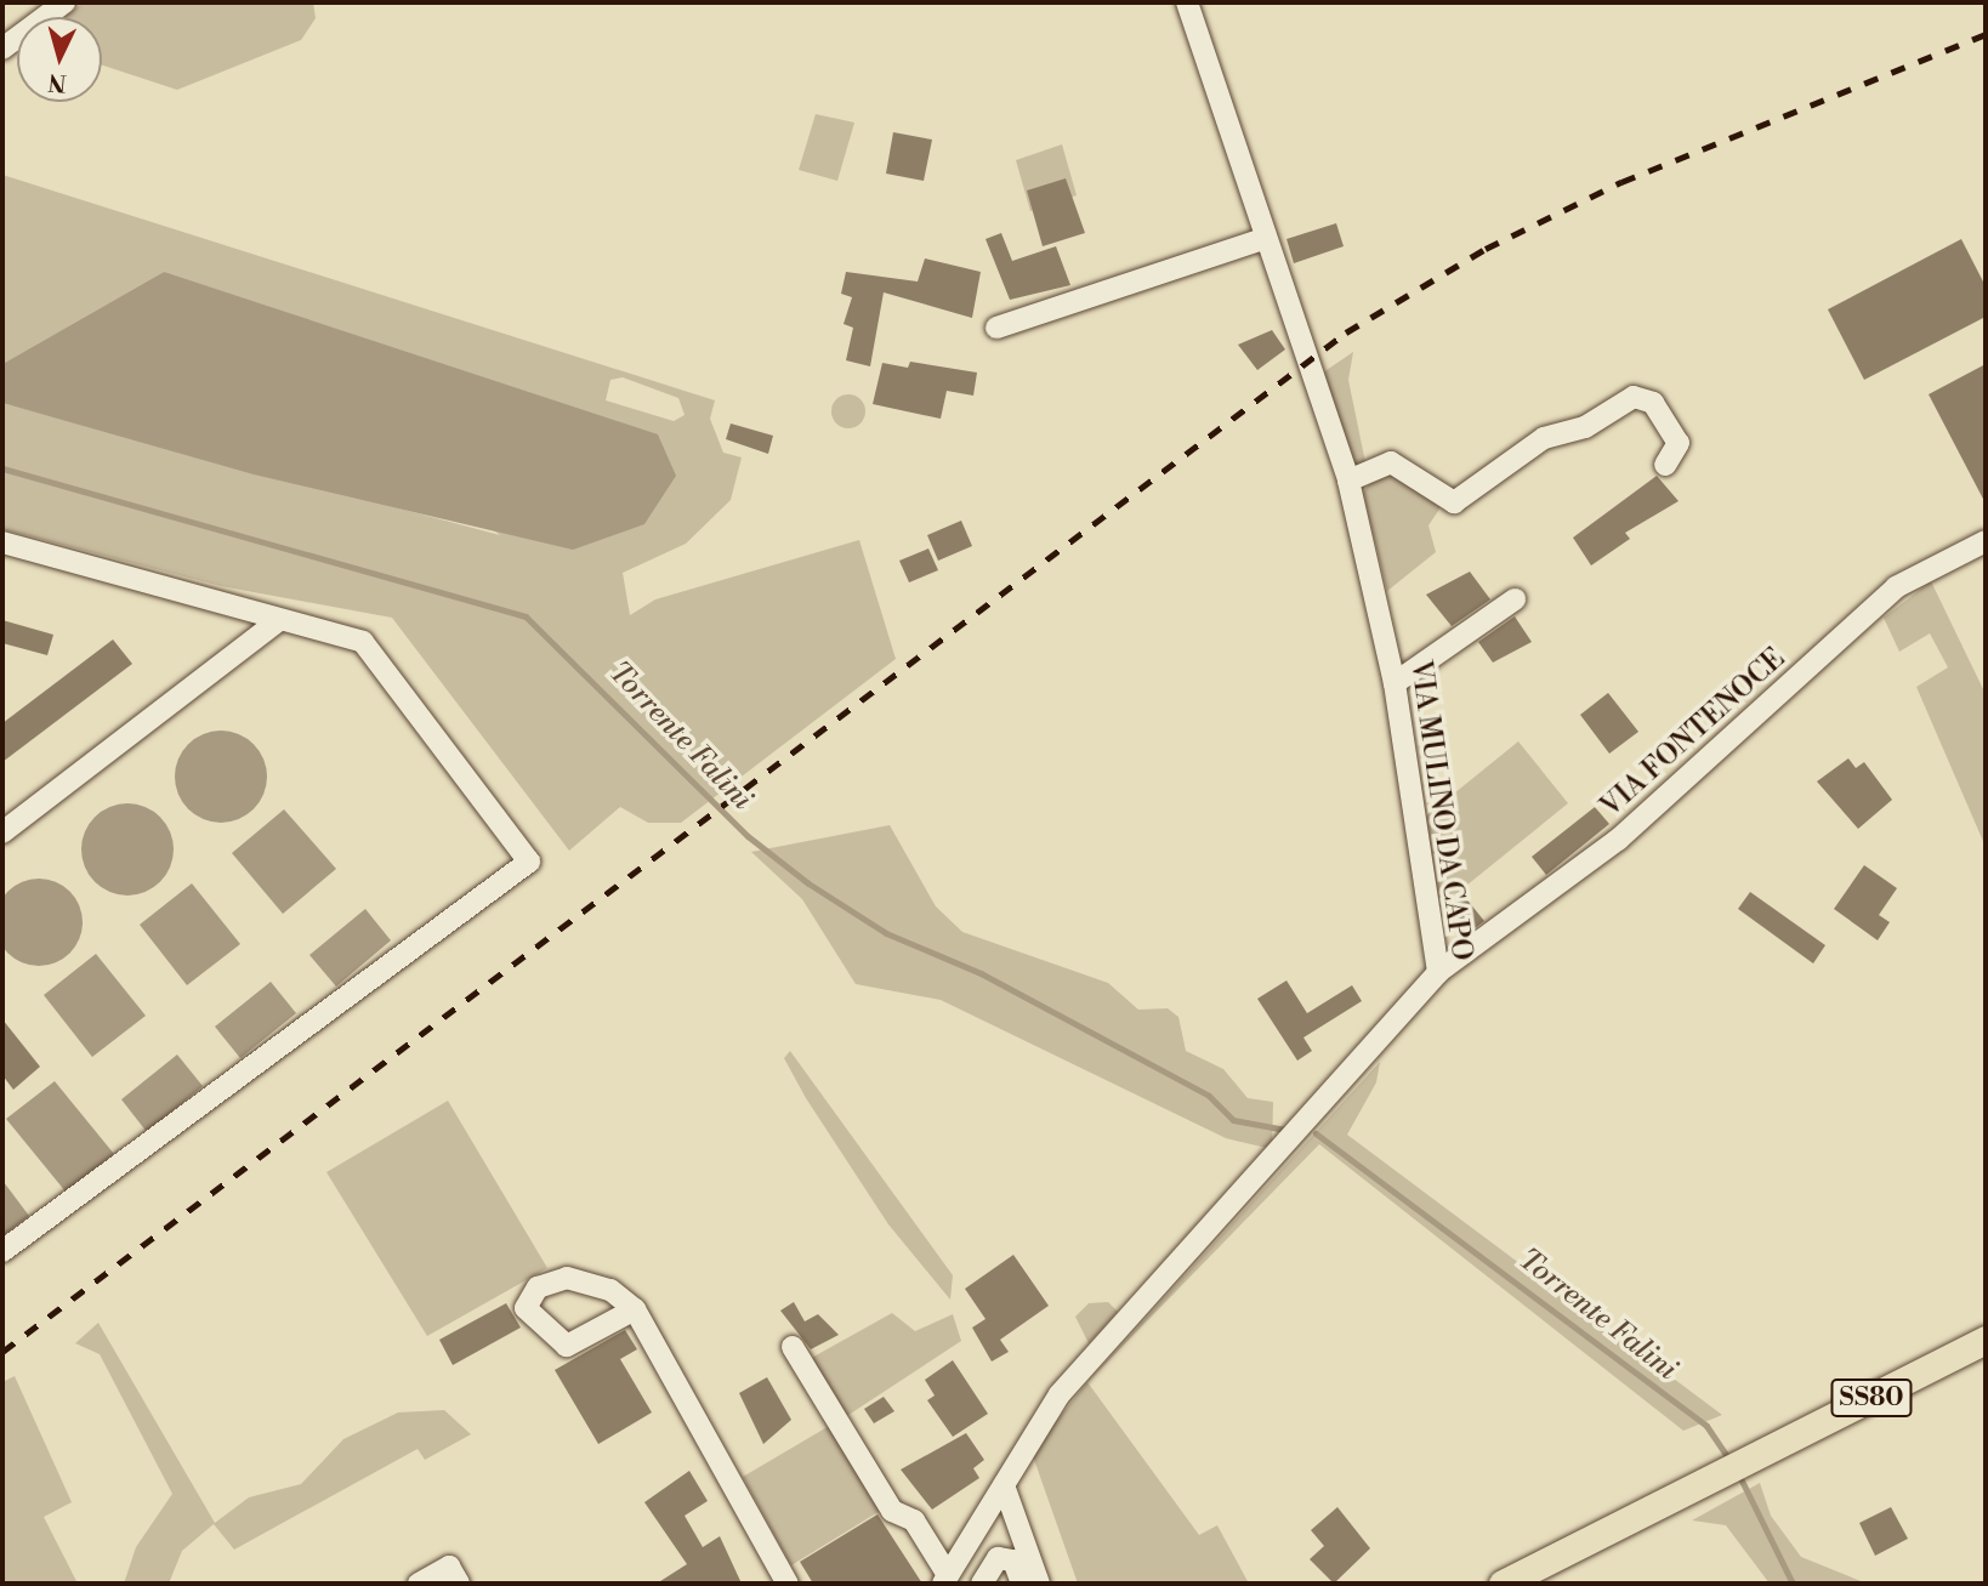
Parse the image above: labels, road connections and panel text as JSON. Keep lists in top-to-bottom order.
{
  "streets": {
    "main road": ["SS80"],
    "street": ["VIA FONTENOCE", "VIA MULINO DA CAPO"]
  },
  "crossings": [
    ["VIA FONTENOCE", "VIA MULINO DA CAPO"]
  ],
  "water": ["Torrente Falini"],
  "north": "bottom"
}
